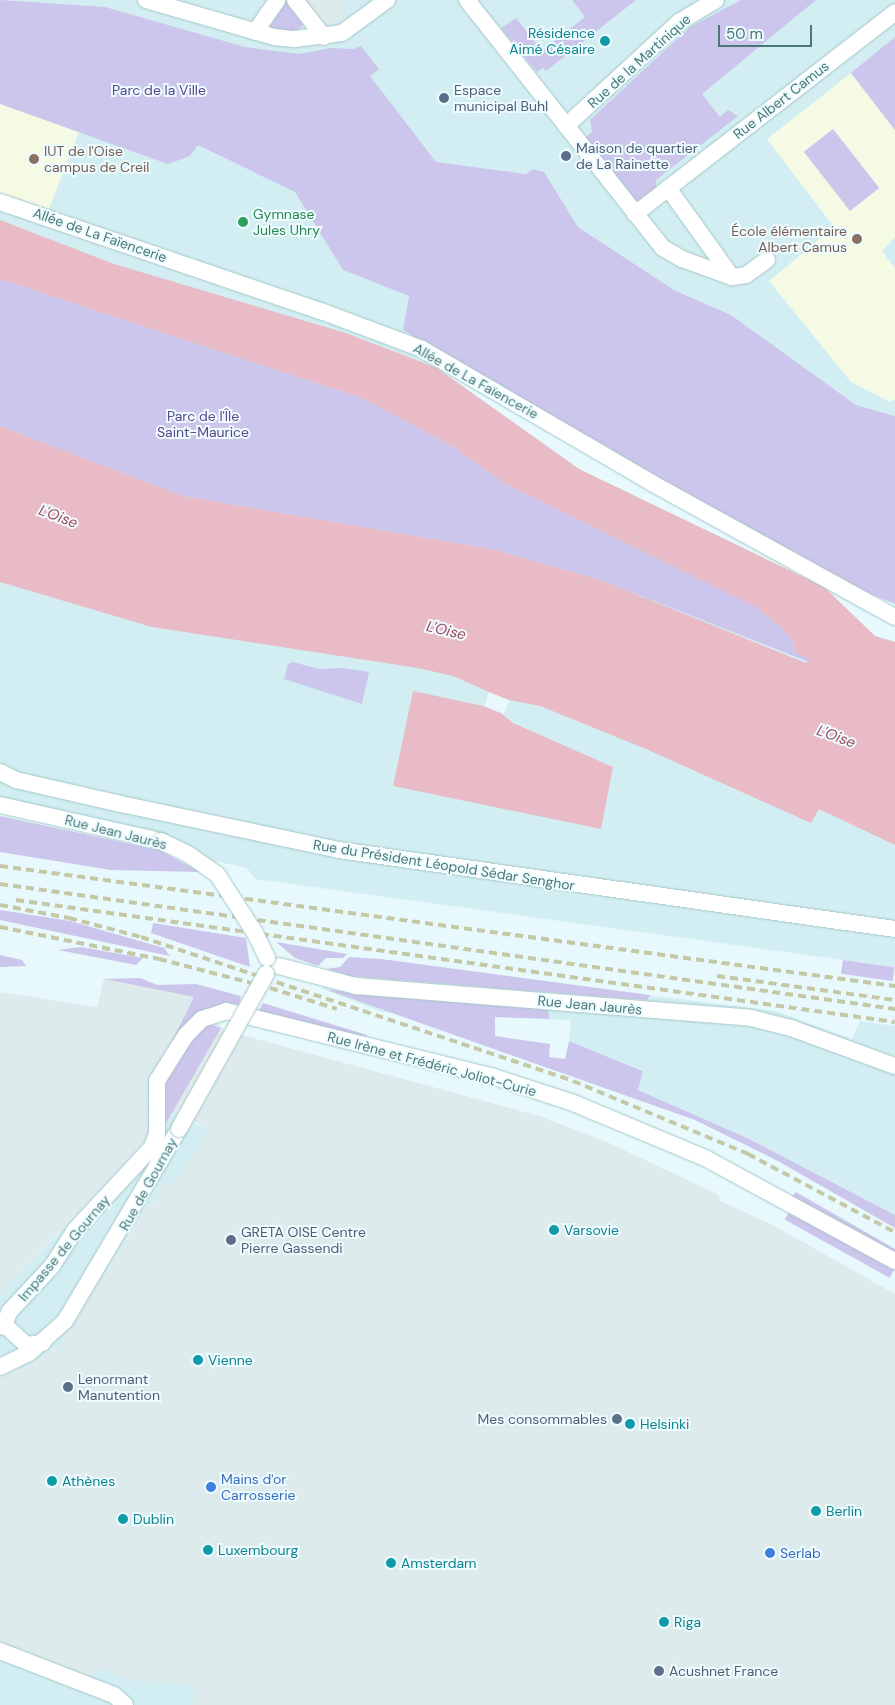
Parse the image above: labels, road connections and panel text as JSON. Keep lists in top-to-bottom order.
{
  "streets": {
    "street": [
      "Rue de la Martinique",
      "Rue Albert Camus",
      "Allée de La Faïencerie",
      "Rue Jean Jaurès",
      "Rue du Président Léopold Sédar Senghor",
      "Rue Irène et Frédéric Joliot-Curie",
      "Rue de Gournay",
      "Impasse de Gournay"
    ]
  },
  "crossings": [
    ["Rue Jean Jaurès", "Rue de Gournay"],
    ["Rue Irène et Frédéric Joliot-Curie", "Impasse de Gournay"]
  ],
  "water": ["L'Oise"],
  "parks": ["Parc de la Ville", "Parc de l'Île Saint-Maurice"],
  "places": [
    "Résidence Aimé Césaire",
    "Espace municipal Buhl",
    "Maison de quartier de La Rainette",
    "IUT de l'Oise campus de Creil",
    "Gymnase Jules Uhry",
    "École élémentaire Albert Camus",
    "Varsovie",
    "GRETA OISE Centre Pierre Gassendi",
    "Vienne",
    "Lenormant Manutention",
    "Mes consommables",
    "Helsinki",
    "Athènes",
    "Mains d'or Carrosserie",
    "Berlin",
    "Dublin",
    "Luxembourg",
    "Serlab",
    "Amsterdam",
    "Riga",
    "Acushnet France"
  ],
  "scale_bar": "50 m"
}
